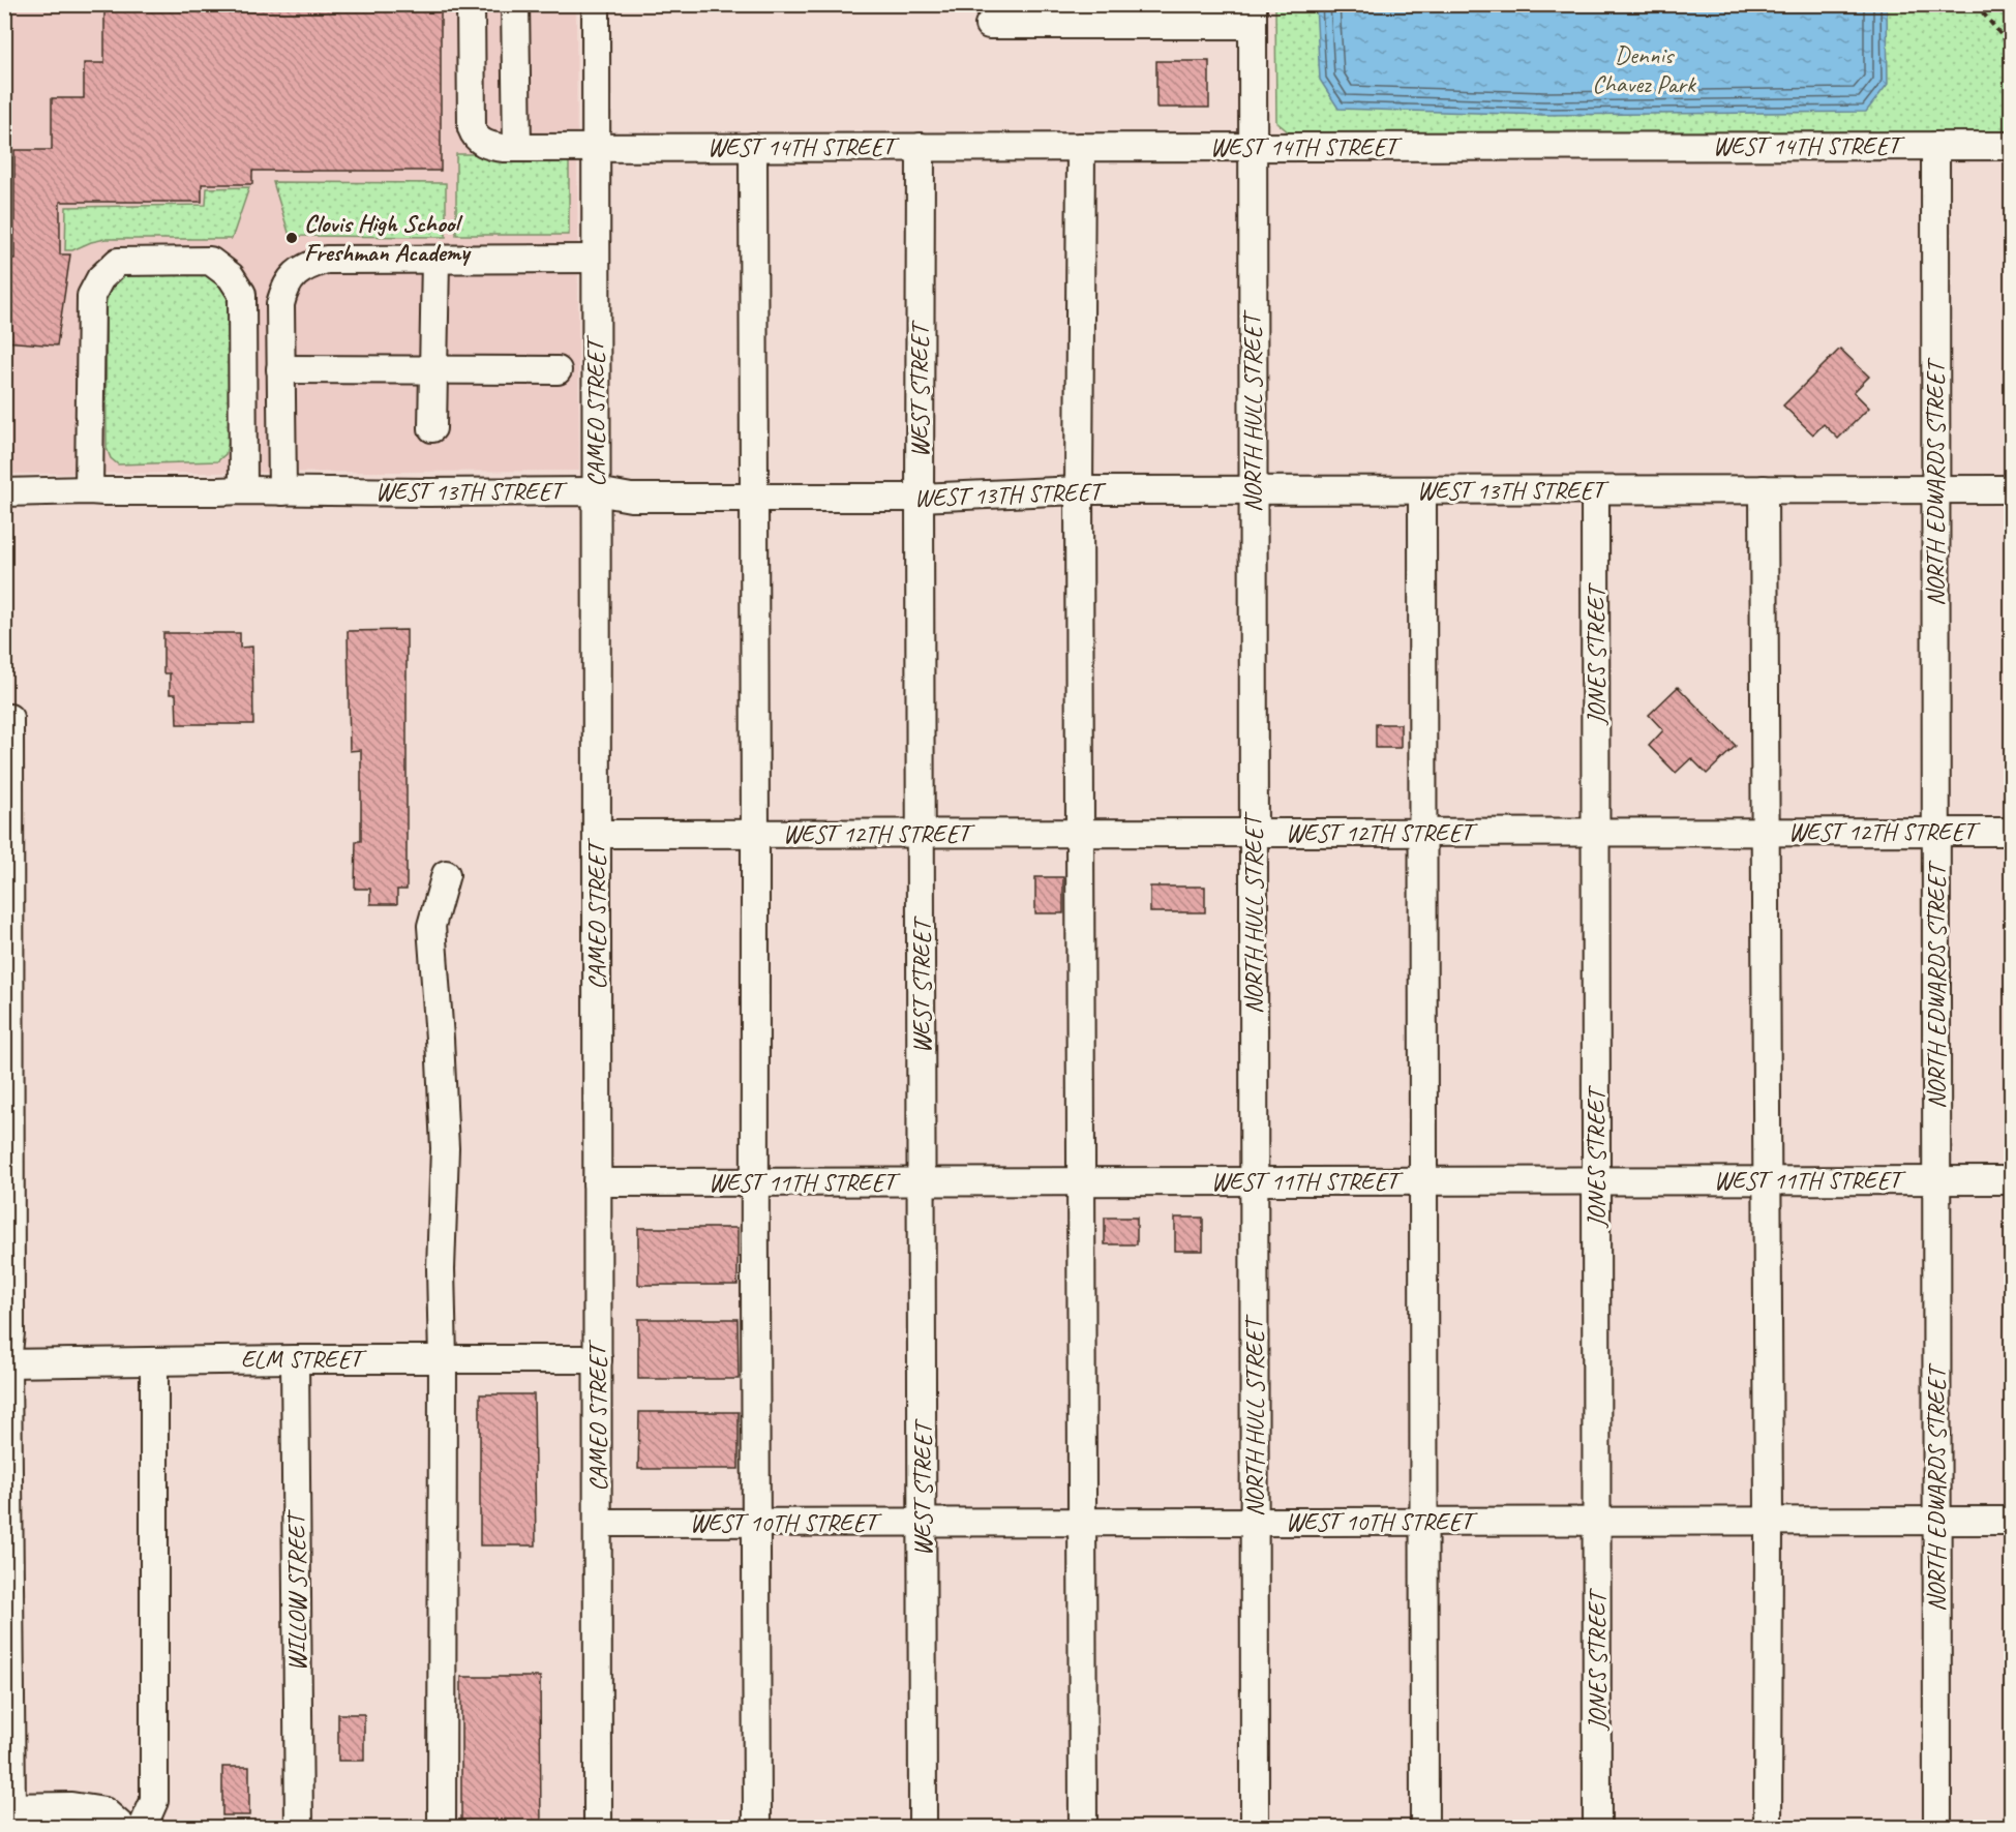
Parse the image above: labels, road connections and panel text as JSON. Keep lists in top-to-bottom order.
{
  "streets": {
    "street": [
      "WEST 14TH STREET",
      "WEST STREET",
      "CAMEO STREET",
      "NORTH HULL STREET",
      "NORTH EDWARDS STREET",
      "WEST 13TH STREET",
      "JONES STREET",
      "WEST 12TH STREET",
      "WEST 11TH STREET",
      "ELM STREET",
      "WEST 10TH STREET",
      "WILLOW STREET"
    ]
  },
  "crossings": [
    ["WEST 14TH STREET", "WEST STREET"],
    ["WEST 14TH STREET", "CAMEO STREET"],
    ["WEST 14TH STREET", "NORTH HULL STREET"],
    ["WEST 14TH STREET", "NORTH EDWARDS STREET"],
    ["WEST STREET", "WEST 13TH STREET"],
    ["WEST STREET", "WEST 12TH STREET"],
    ["WEST STREET", "WEST 11TH STREET"],
    ["WEST STREET", "WEST 10TH STREET"],
    ["CAMEO STREET", "WEST 13TH STREET"],
    ["CAMEO STREET", "WEST 12TH STREET"],
    ["CAMEO STREET", "WEST 11TH STREET"],
    ["CAMEO STREET", "ELM STREET"],
    ["CAMEO STREET", "WEST 10TH STREET"],
    ["NORTH HULL STREET", "WEST 13TH STREET"],
    ["NORTH HULL STREET", "WEST 12TH STREET"],
    ["NORTH HULL STREET", "WEST 11TH STREET"],
    ["NORTH HULL STREET", "WEST 10TH STREET"],
    ["NORTH EDWARDS STREET", "WEST 13TH STREET"],
    ["NORTH EDWARDS STREET", "WEST 12TH STREET"],
    ["NORTH EDWARDS STREET", "WEST 11TH STREET"],
    ["NORTH EDWARDS STREET", "WEST 10TH STREET"],
    ["WEST 13TH STREET", "JONES STREET"],
    ["JONES STREET", "WEST 12TH STREET"],
    ["JONES STREET", "WEST 11TH STREET"],
    ["JONES STREET", "WEST 10TH STREET"],
    ["ELM STREET", "WILLOW STREET"]
  ],
  "parks": ["Dennis Chavez Park"],
  "places": ["Clovis High School Freshman Academy"]
}
